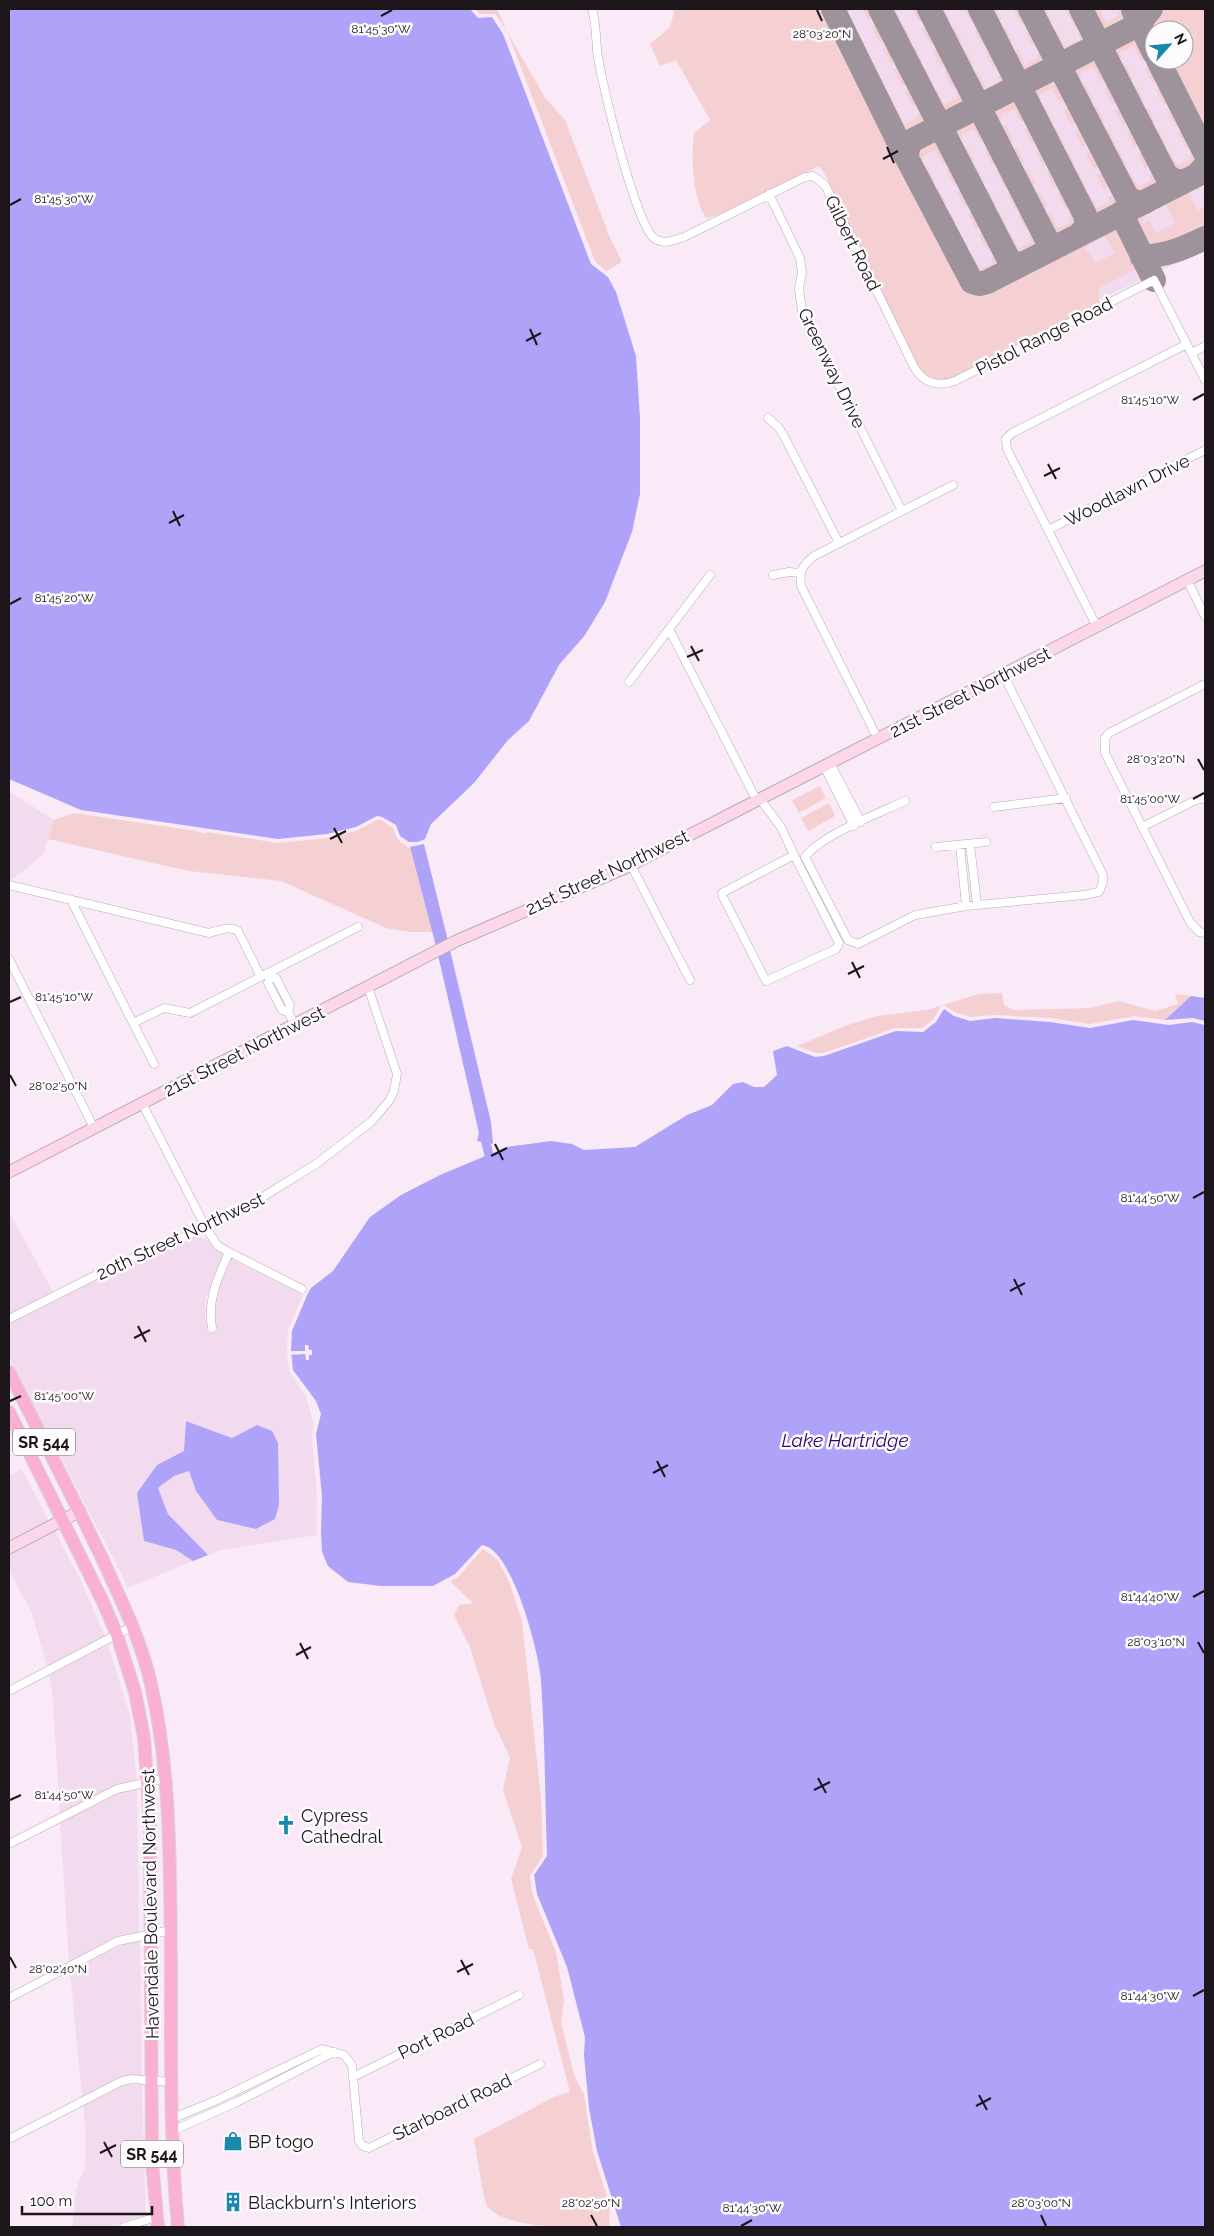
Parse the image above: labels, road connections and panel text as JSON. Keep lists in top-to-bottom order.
{
  "streets": {
    "main road": ["SR 544", "Havendale Boulevard Northwest"],
    "street": [
      "Gilbert Road",
      "Pistol Range Road",
      "Greenway Drive",
      "Woodlawn Drive",
      "21st Street Northwest",
      "20th Street Northwest",
      "Port Road",
      "Starboard Road"
    ]
  },
  "crossings": [
    ["Gilbert Road", "Pistol Range Road"],
    ["Gilbert Road", "Greenway Drive"],
    ["21st Street Northwest", "20th Street Northwest"],
    ["Port Road", "Starboard Road"]
  ],
  "water": ["Lake Hartridge"],
  "places": {
    "church": ["Cypress Cathedral"],
    "shop": ["BP togo"],
    "building": ["Blackburn's Interiors"]
  },
  "scale_bar": "100 m",
  "north": "top right",
  "coordinates": [
    "81°45'30\"W",
    "28°03'20\"N",
    "81°45'10\"W",
    "81°45'20\"W",
    "81°45'00\"W",
    "28°02'50\"N",
    "81°44'50\"W",
    "81°44'40\"W",
    "28°03'10\"N",
    "28°02'40\"N",
    "81°44'30\"W",
    "28°03'00\"N"
  ]
}
